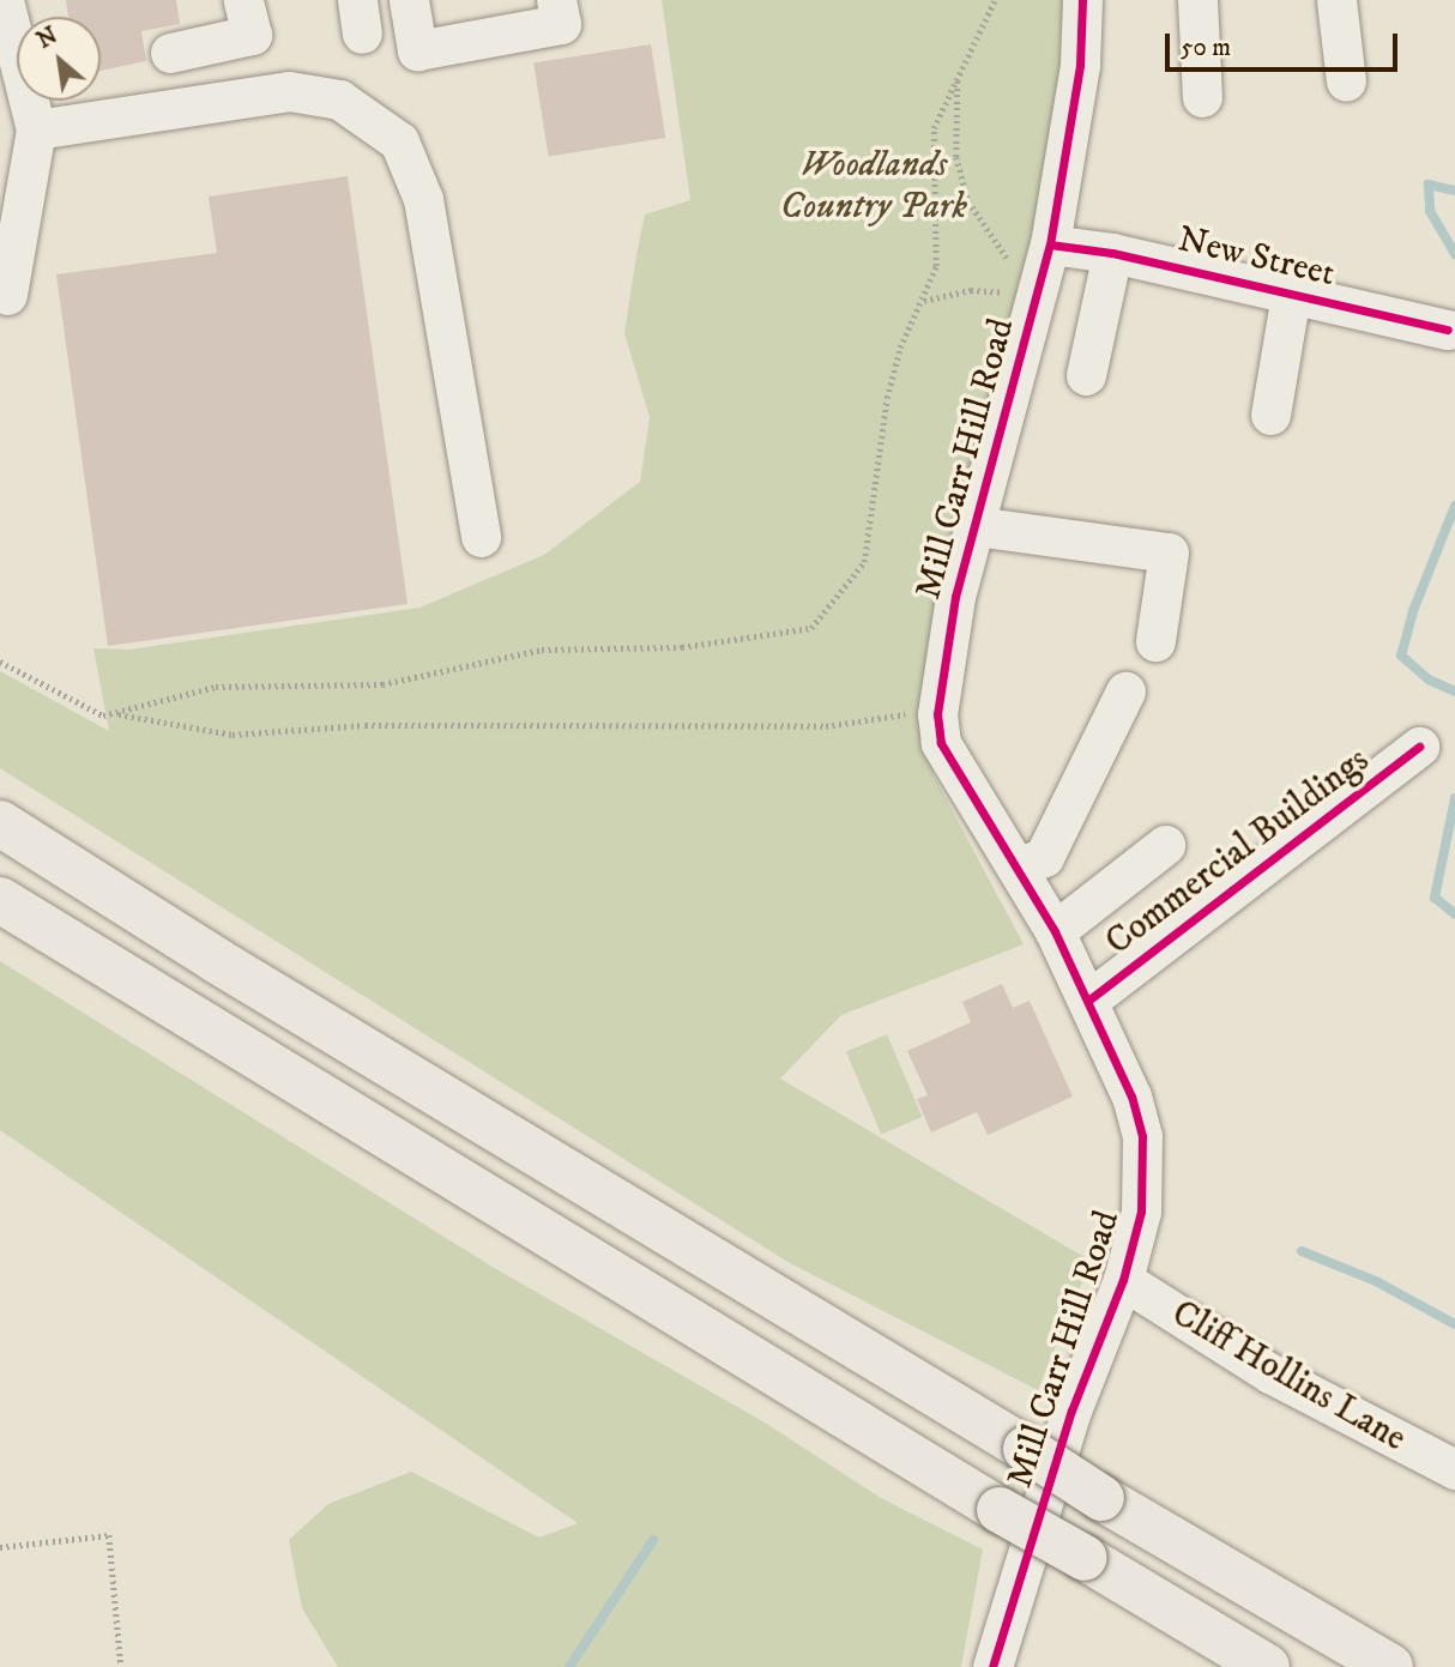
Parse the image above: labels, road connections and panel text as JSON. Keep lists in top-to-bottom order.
{
  "streets": {
    "street": [
      "New Street",
      "Mill Carr Hill Road",
      "Commercial Buildings",
      "Cliff Hollins Lane"
    ]
  },
  "crossings": [
    ["New Street", "Mill Carr Hill Road"],
    ["Mill Carr Hill Road", "Commercial Buildings"],
    ["Mill Carr Hill Road", "Cliff Hollins Lane"]
  ],
  "parks": ["Woodlands Country Park"],
  "scale_bar": "50 m",
  "north": "top left"
}
